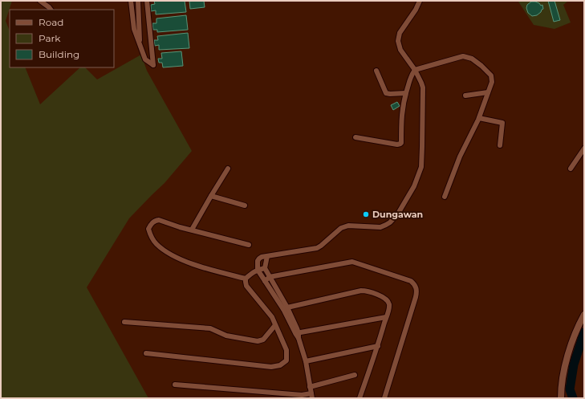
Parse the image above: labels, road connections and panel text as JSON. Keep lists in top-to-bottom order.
{
  "places": ["Dungawan"],
  "legend": ["Road", "Park", "Building"]
}
